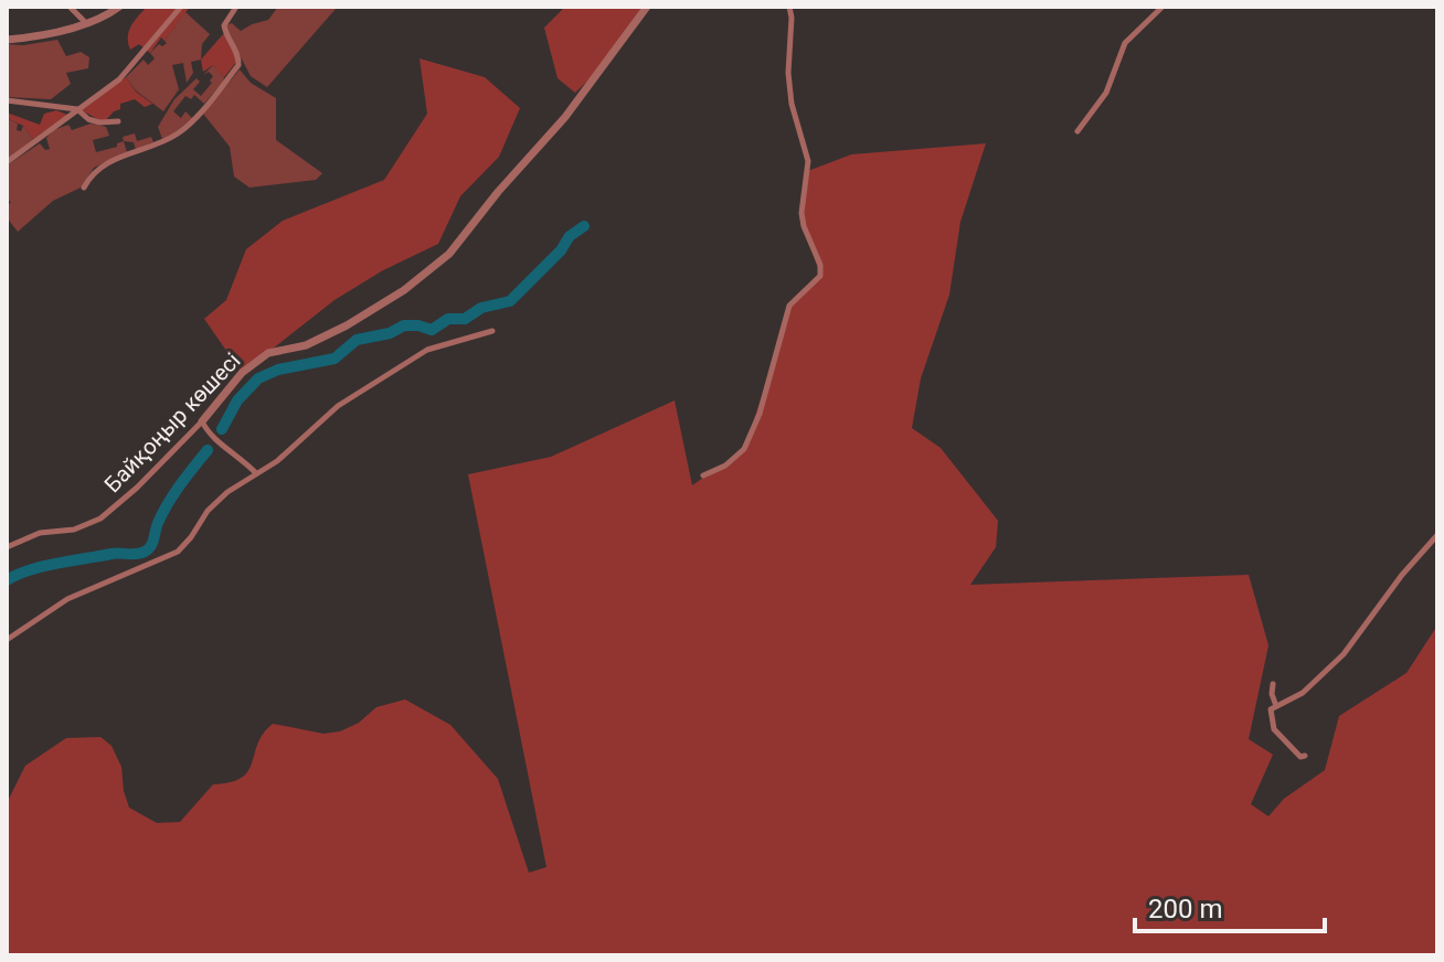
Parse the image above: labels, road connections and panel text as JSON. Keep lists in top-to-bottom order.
{
  "streets": {
    "street": ["Байқоңыр көшесі"]
  },
  "scale_bar": "200 m"
}
